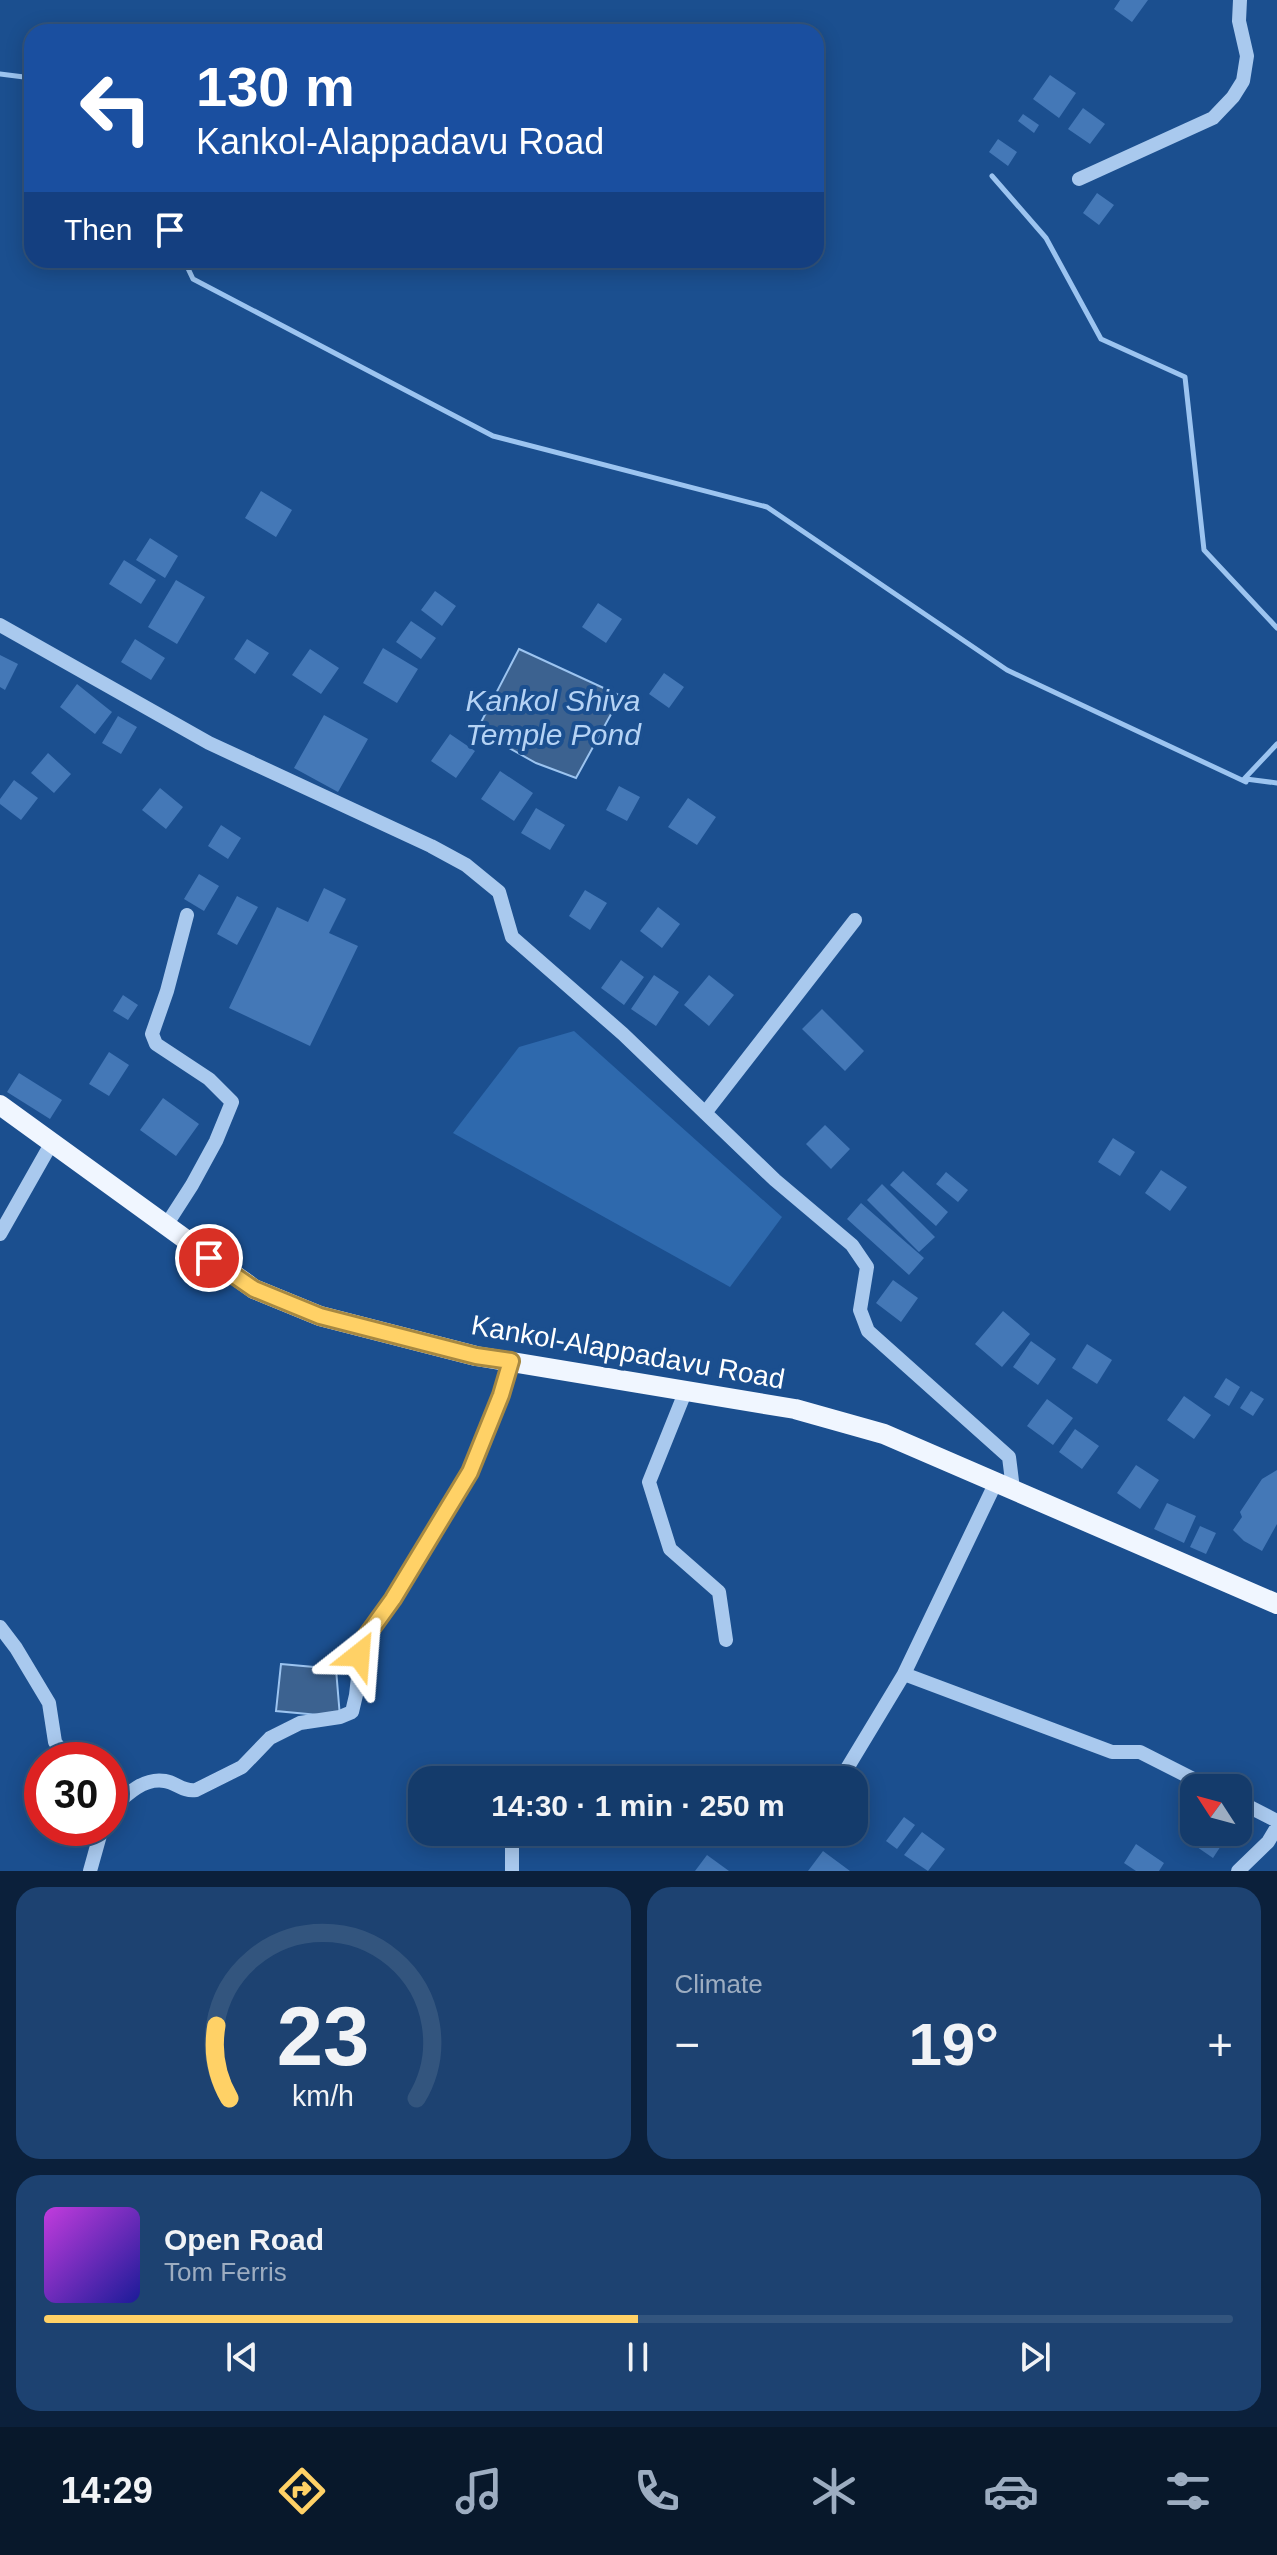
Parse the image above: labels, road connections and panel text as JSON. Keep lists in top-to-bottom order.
{
  "streets": {
    "main road": ["Kankol-Alappadavu Road"]
  },
  "water": ["Kankol Shiva Temple Pond"],
  "north": "top left",
  "page": {
    "turn": ["130 m", "Kankol-Alappadavu Road"],
    "then": "Then",
    "limit": "30",
    "trip": "14:30 · 1 min · 250 m",
    "tile": "Climate",
    "heat": ["−", "19°", "+"],
    "song": ["Open Road", "Tom Ferris"],
    "tabs": "14:29",
    "gauge": ["23", "km/h"]
  }
}
